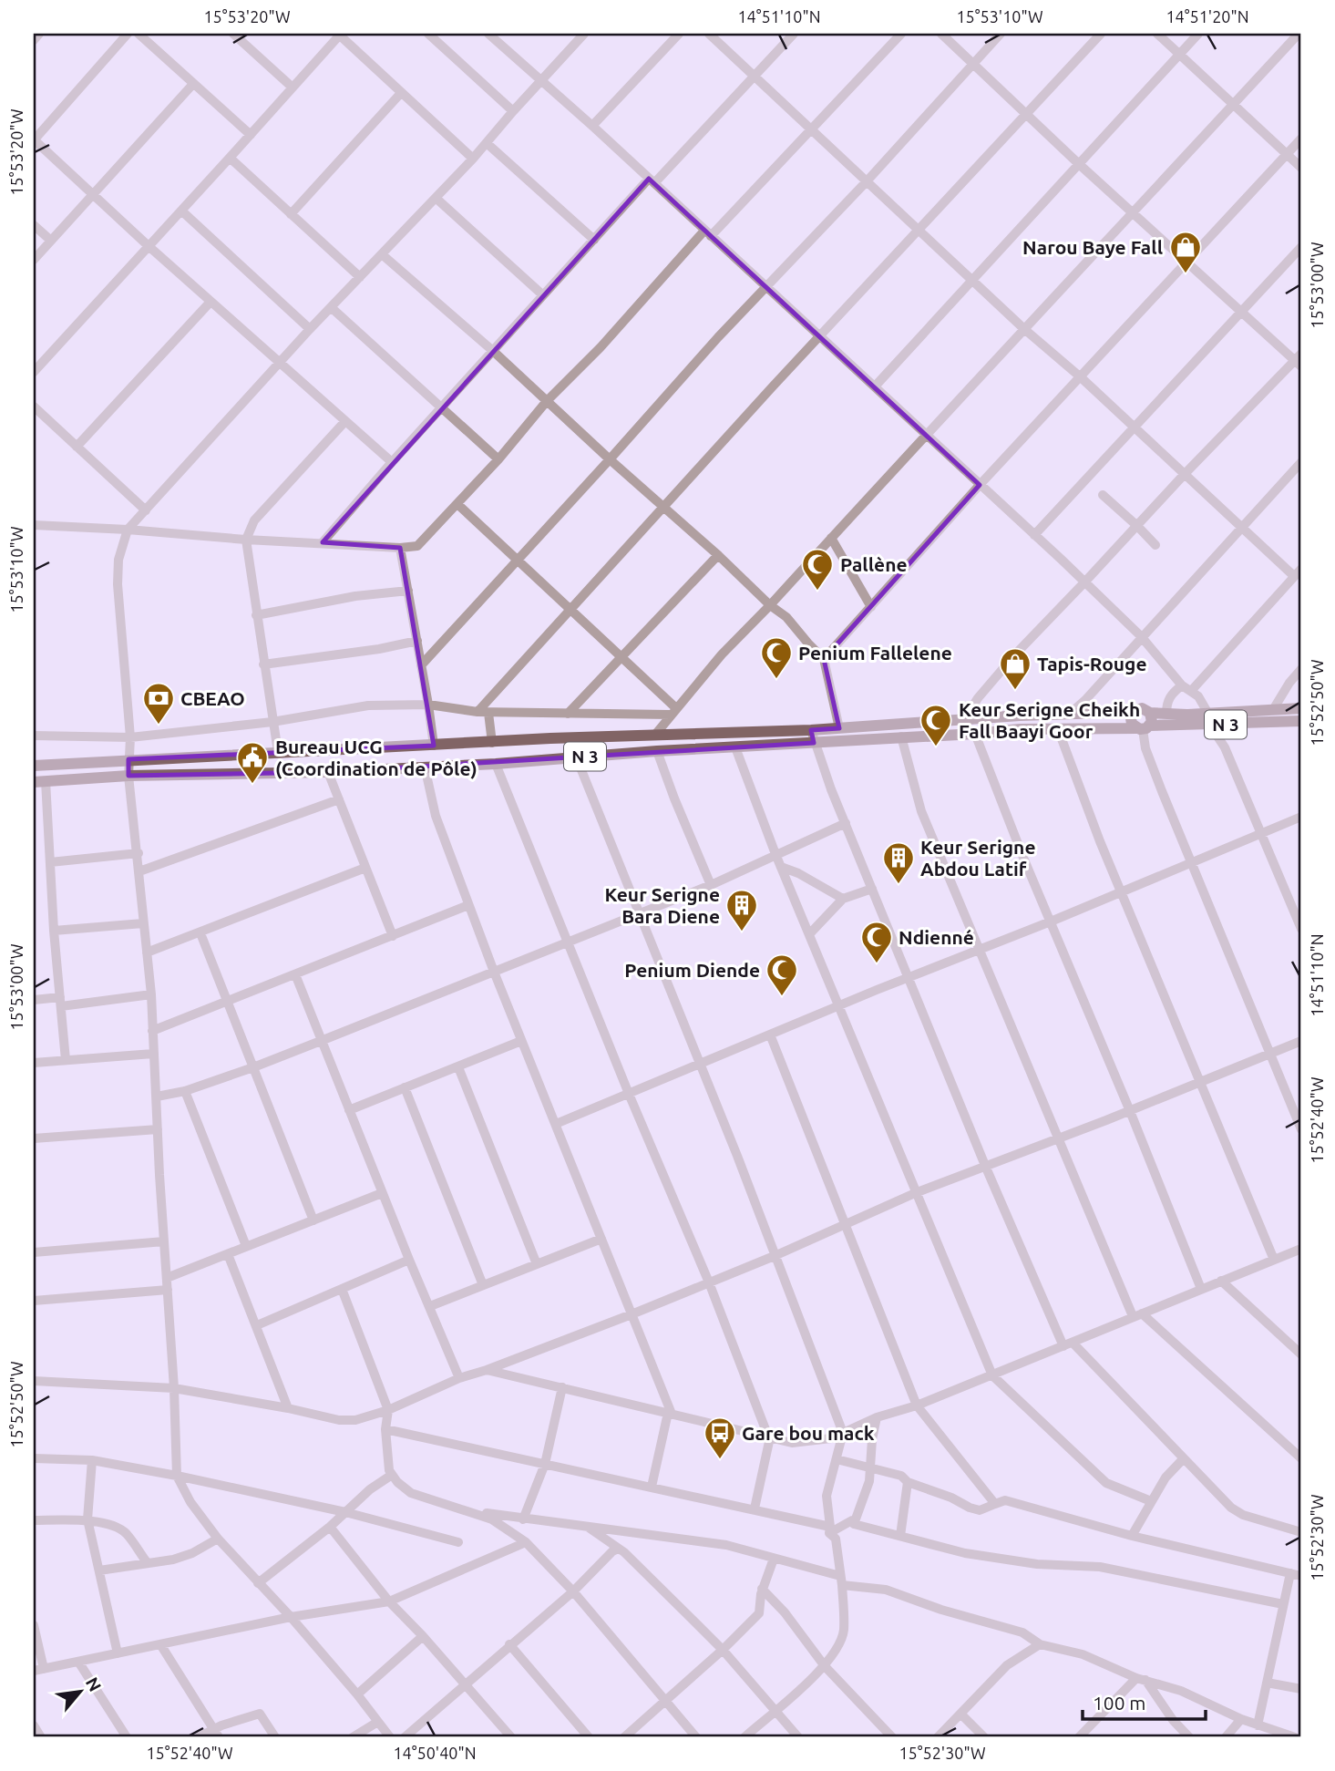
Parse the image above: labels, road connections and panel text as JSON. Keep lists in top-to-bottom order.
{
  "streets": {
    "main road": ["N 3"]
  },
  "places": {
    "shop": ["Narou Baye Fall", "Tapis-Rouge"],
    "mosque": [
      "Pallène",
      "Penium Fallelene",
      "Keur Serigne Cheikh Fall Baayi Goor",
      "Ndienné",
      "Penium Diende"
    ],
    "bank": ["CBEAO"],
    "public building": ["Bureau UCG (Coordination de Pôle)"],
    "building": ["Keur Serigne Abdou Latif", "Keur Serigne Bara Diene"],
    "bus stop": ["Gare bou mack"]
  },
  "scale_bar": "100 m",
  "north": "top right",
  "coordinates": [
    "15°53'20\"W",
    "14°51'10\"N",
    "15°53'10\"W",
    "14°51'20\"N",
    "15°53'00\"W",
    "15°52'50\"W",
    "15°52'40\"W",
    "15°52'30\"W",
    "14°50'40\"N"
  ]
}
